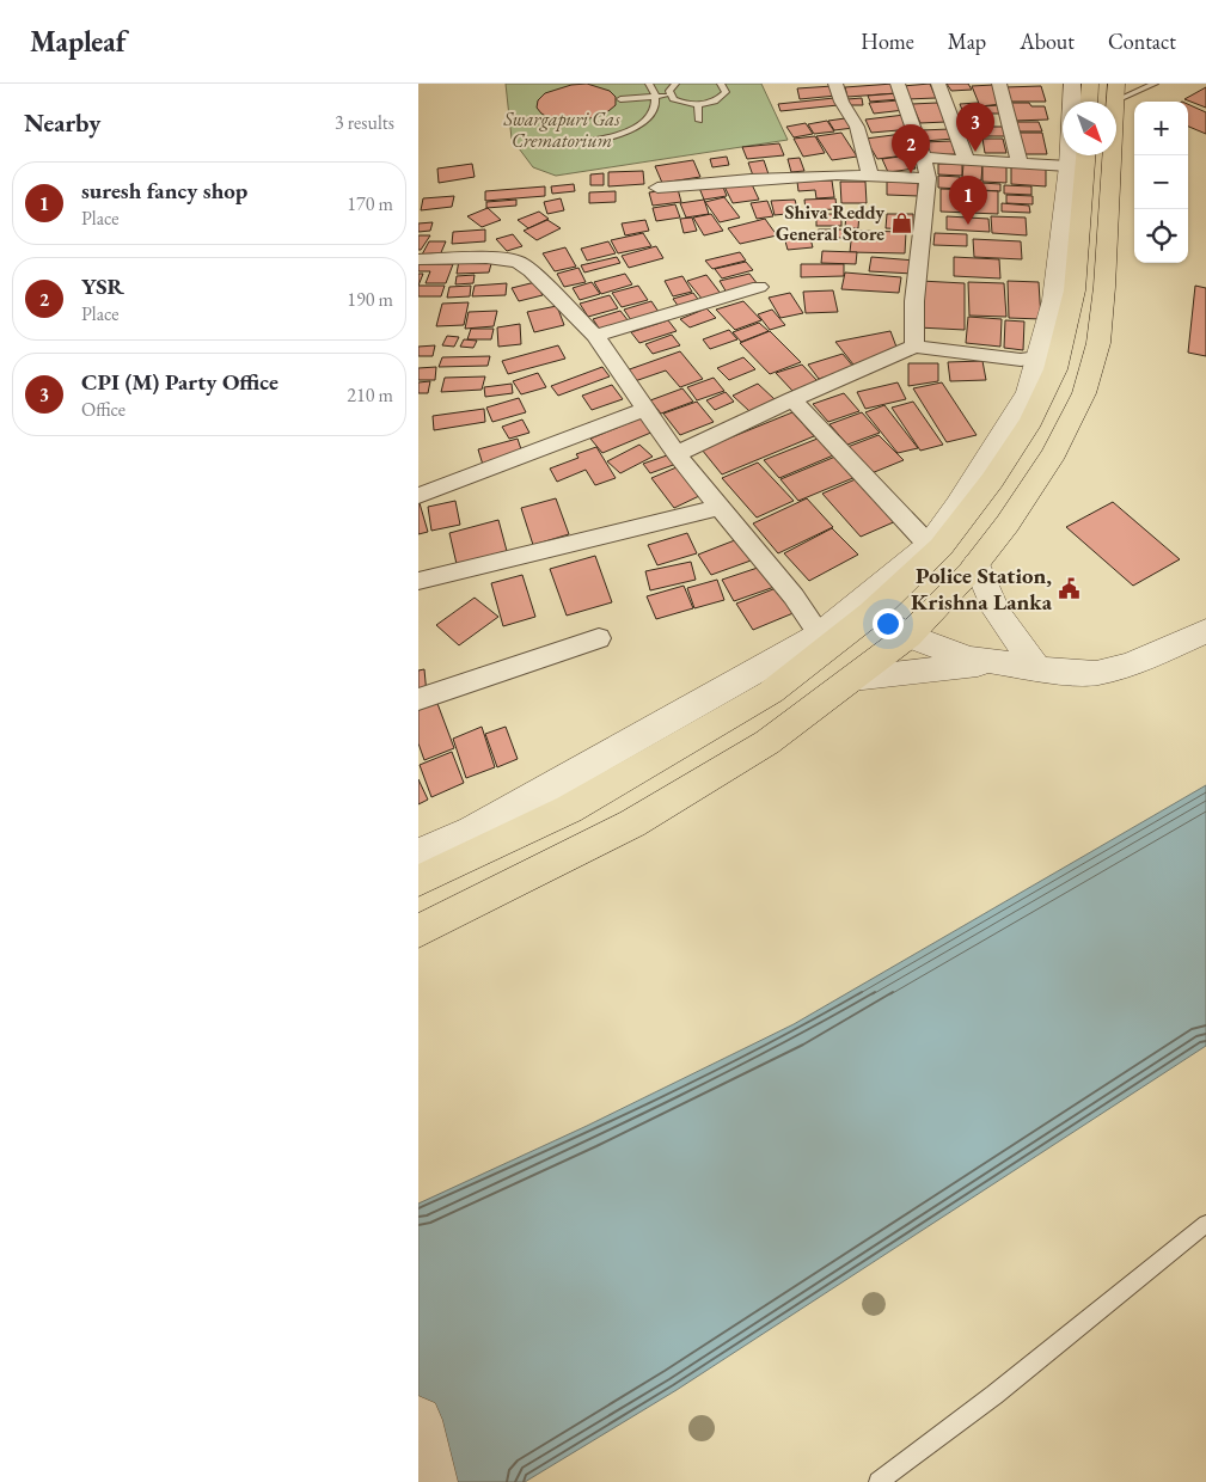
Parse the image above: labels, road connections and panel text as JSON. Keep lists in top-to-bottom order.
{
  "parks": ["Swargapuri Gas Crematorium"],
  "places": {
    "shop": ["Shiva Reddy General Store"],
    "public building": ["Police Station, Krishna Lanka"]
  },
  "north": "bottom right",
  "page": {
    "header": "Mapleaf",
    "nav": [
      "Home",
      "Map",
      "About",
      "Contact"
    ],
    "heading": ["Nearby", "3 results"],
    "map_buttons": ["+", "−"],
    "pins": ["3", "2", "1"],
    "list": [
      {
        "mark": "1",
        "name": "suresh fancy shop",
        "note": "Place",
        "value": "170 m"
      },
      {
        "mark": "2",
        "name": "YSR",
        "note": "Place",
        "value": "190 m"
      },
      {
        "mark": "3",
        "name": "CPI (M) Party Office",
        "note": "Office",
        "value": "210 m"
      }
    ]
  }
}
